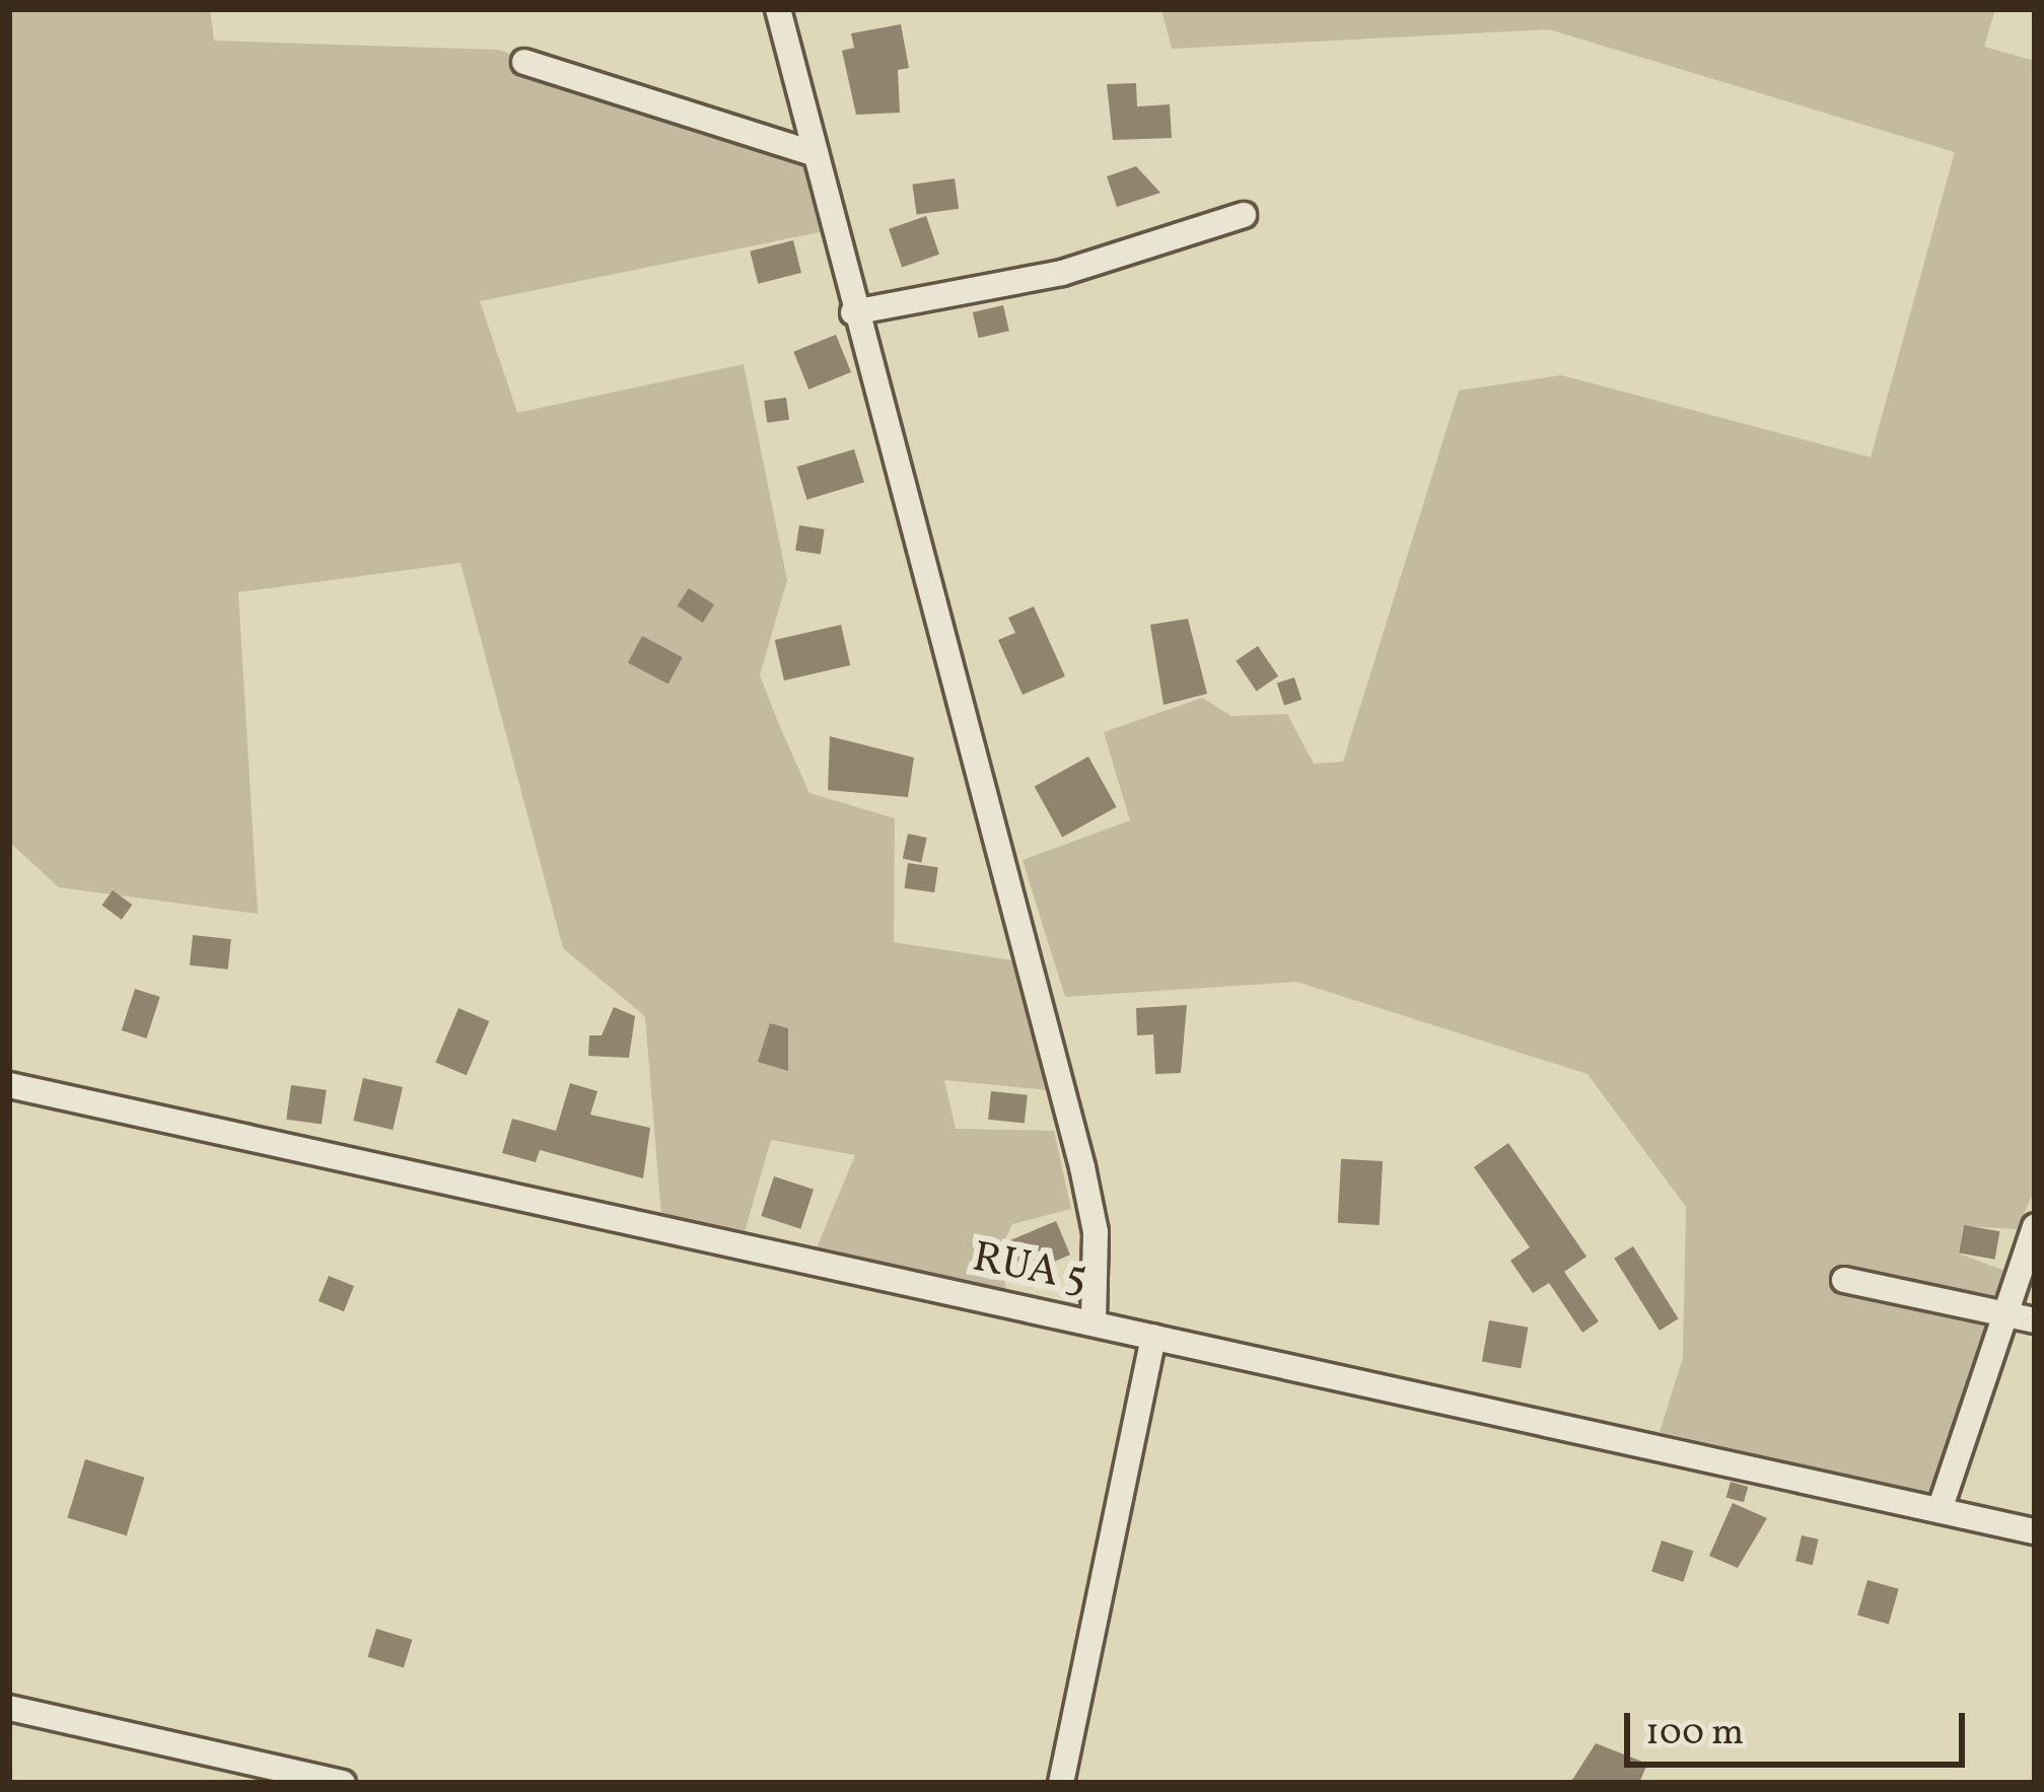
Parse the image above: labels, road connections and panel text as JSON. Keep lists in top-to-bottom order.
{
  "streets": {
    "street": ["RUA 5"]
  },
  "scale_bar": "100 m"
}
